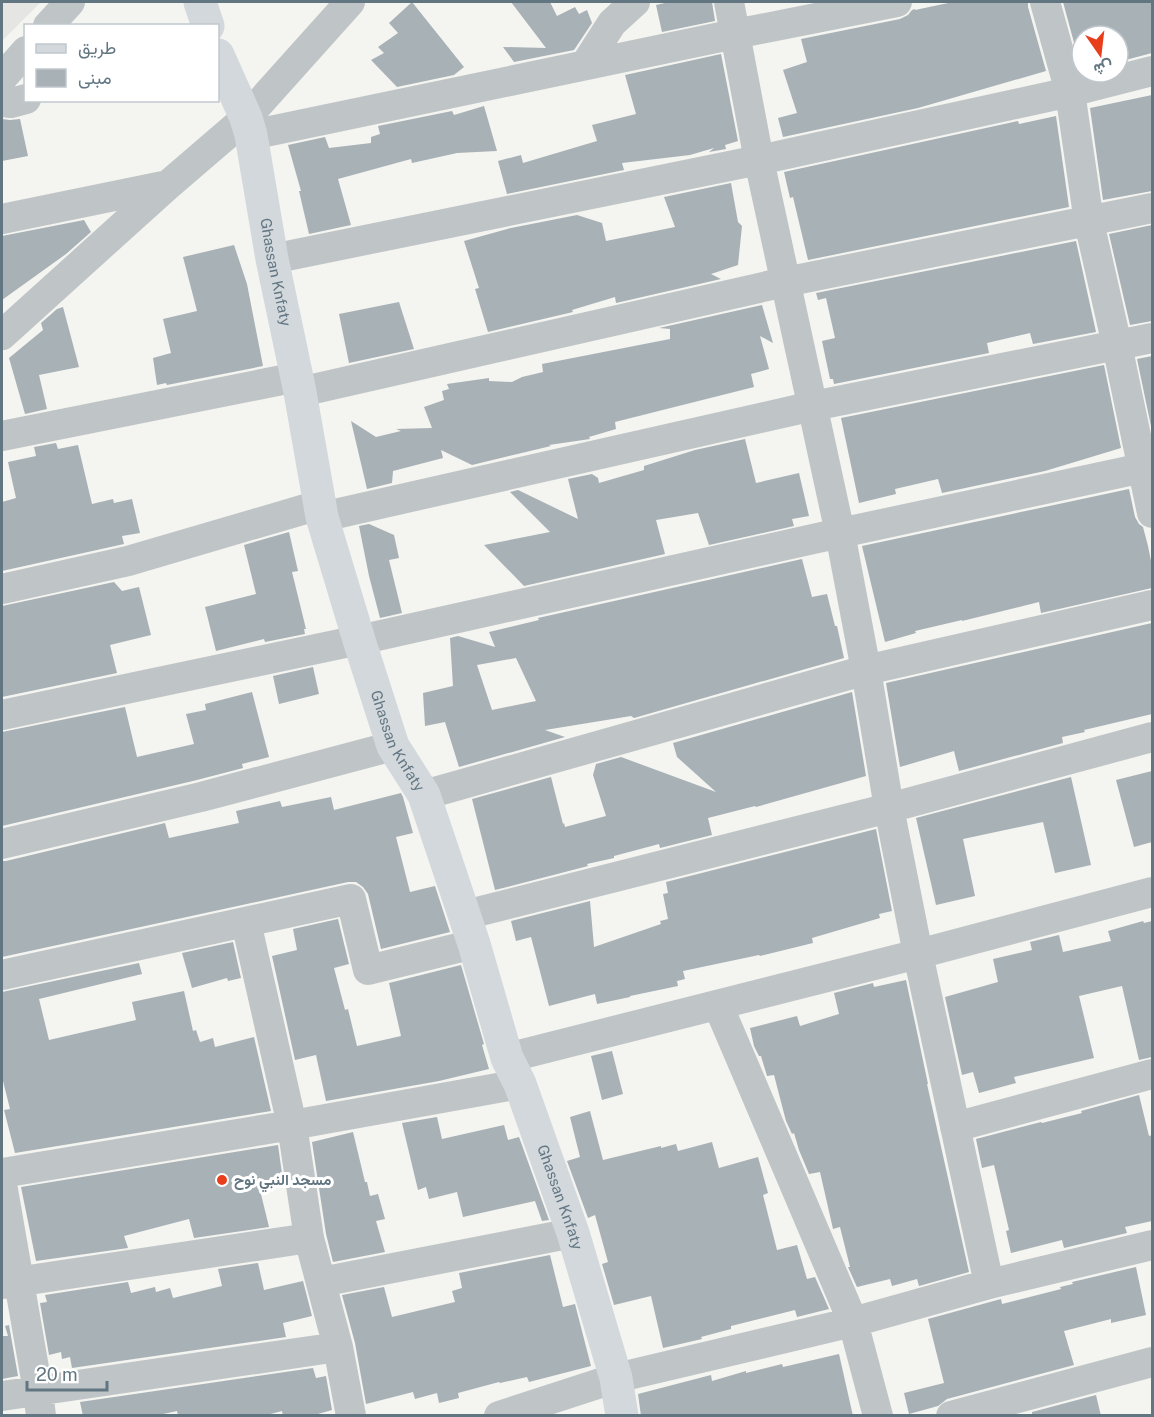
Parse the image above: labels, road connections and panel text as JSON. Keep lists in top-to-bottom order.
{
  "streets": {
    "street": ["Ghassan Knfaty"]
  },
  "places": ["مسجد النبي نوح"],
  "legend": ["طريق", "مبنى"],
  "scale_bar": "20 m",
  "north": "bottom"
}
